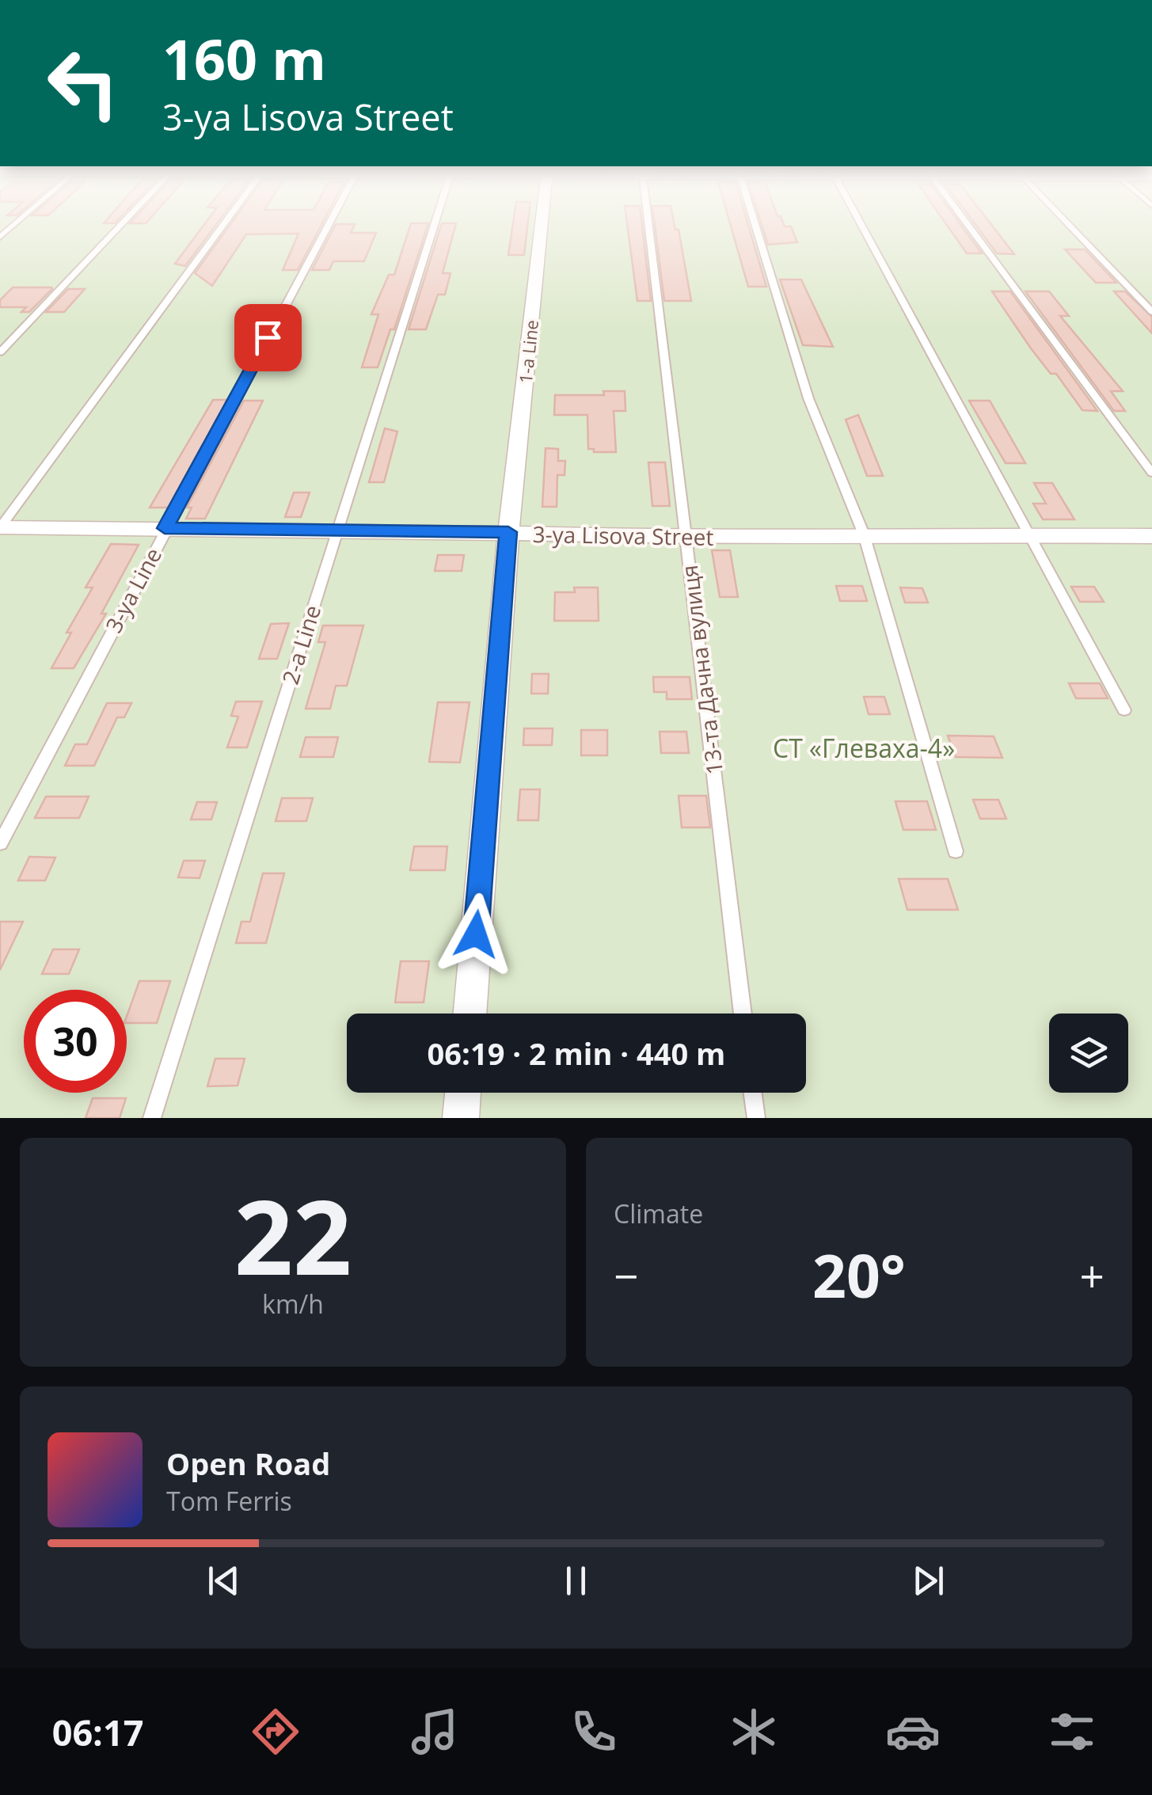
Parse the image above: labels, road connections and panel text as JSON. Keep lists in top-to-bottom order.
{
  "streets": {
    "street": ["1-a Line", "3-ya Lisova Street"],
    "lane": ["3-ya Line", "2-a Line", "13-та Дачна вулиця"]
  },
  "crossings": [
    ["1-a Line", "3-ya Lisova Street"],
    ["3-ya Lisova Street", "3-ya Line"],
    ["3-ya Lisova Street", "2-a Line"],
    ["3-ya Lisova Street", "13-та Дачна вулиця"]
  ],
  "parks": ["СТ «Глеваха-4»"],
  "page": {
    "turn": ["160 m", "3-ya Lisova Street"],
    "limit": "30",
    "trip": "06:19 · 2 min · 440 m",
    "tile": [
      ["22", "km/h"],
      "Climate"
    ],
    "heat": ["−", "20°", "+"],
    "song": ["Open Road", "Tom Ferris"],
    "tabs": "06:17"
  }
}
